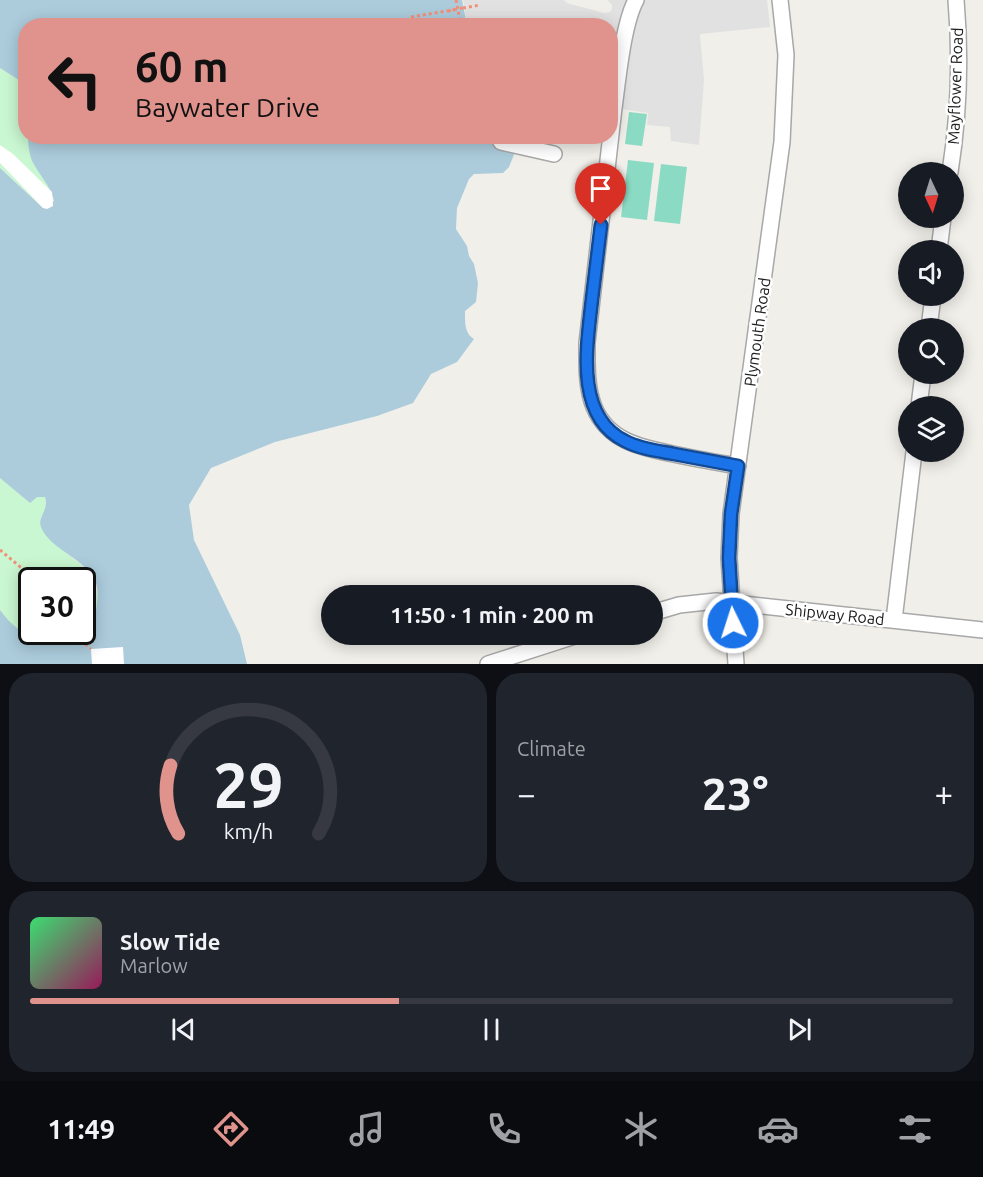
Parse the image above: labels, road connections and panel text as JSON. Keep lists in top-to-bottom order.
{
  "streets": {
    "street": ["Mayflower Road", "Plymouth Road", "Shipway Road"]
  },
  "crossings": [
    ["Plymouth Road", "Shipway Road"]
  ],
  "north": "bottom",
  "page": {
    "turn": ["60 m", "Baywater Drive"],
    "limit": "30",
    "trip": "11:50 · 1 min · 200 m",
    "tile": "Climate",
    "heat": ["−", "23°", "+"],
    "song": ["Slow Tide", "Marlow"],
    "tabs": "11:49",
    "gauge": ["29", "km/h"]
  }
}
